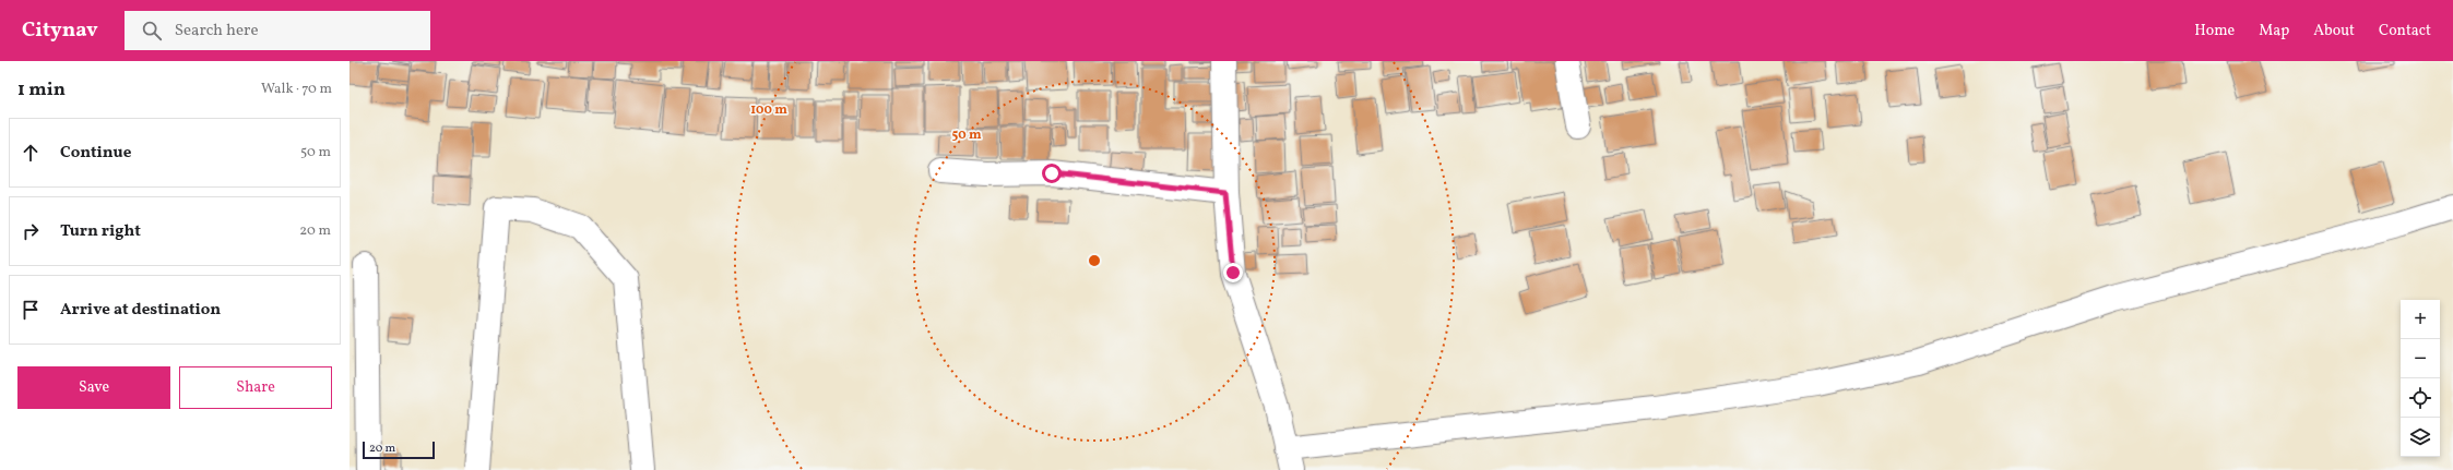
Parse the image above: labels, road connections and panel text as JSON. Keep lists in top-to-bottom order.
{
  "scale_bar": "20 m",
  "page": {
    "header": "Citynav",
    "search": "Search here",
    "nav": [
      "Home",
      "Map",
      "About",
      "Contact"
    ],
    "heading": ["1 min", "Walk · 70 m"],
    "list": [
      ["Continue", "50 m"],
      ["Turn right", "20 m"],
      "Arrive at destination"
    ],
    "map_buttons": ["+", "−"],
    "buttons": ["Save", "Share"],
    "scale": "20 m"
  },
  "rings": ["100 m", "50 m"]
}
